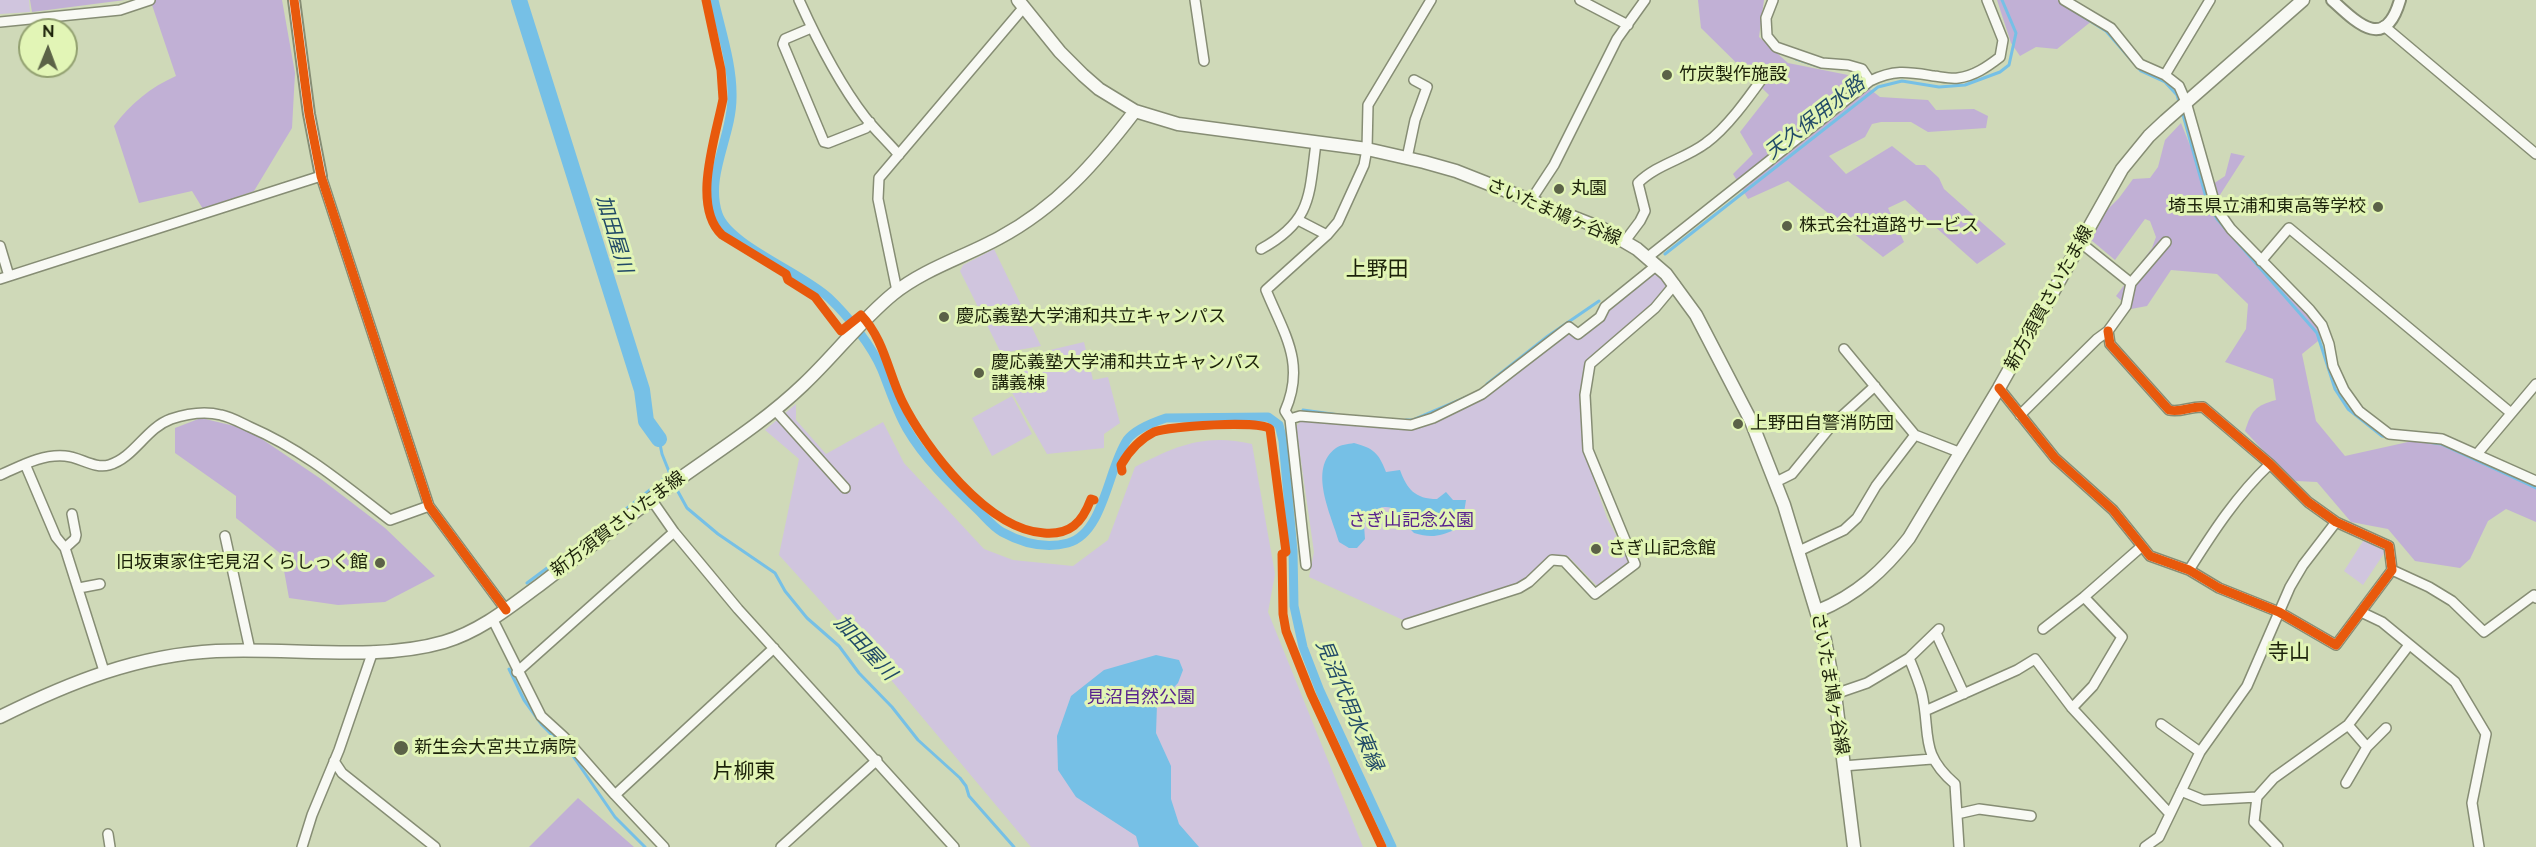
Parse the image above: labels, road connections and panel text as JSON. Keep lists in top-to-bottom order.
{
  "streets": {
    "main road": ["さいたま鳩ヶ谷線", "新方須賀さいたま線"]
  },
  "crossings": [
    ["さいたま鳩ヶ谷線", "新方須賀さいたま線"]
  ],
  "districts": ["上野田", "寺山", "片柳東"],
  "water": ["天久保用水路", "加田屋川", "見沼代用水東縁"],
  "parks": ["さぎ山記念公園", "見沼自然公園"],
  "places": [
    "竹炭製作施設",
    "丸園",
    "埼玉県立浦和東高等学校",
    "株式会社道路サービス",
    "慶応義塾大学浦和共立キャンパス",
    "慶応義塾大学浦和共立キャンパス 講義棟",
    "上野田自警消防団",
    "さぎ山記念館",
    "旧坂東家住宅見沼くらしっく館",
    "新生会大宮共立病院"
  ],
  "north": "top"
}
